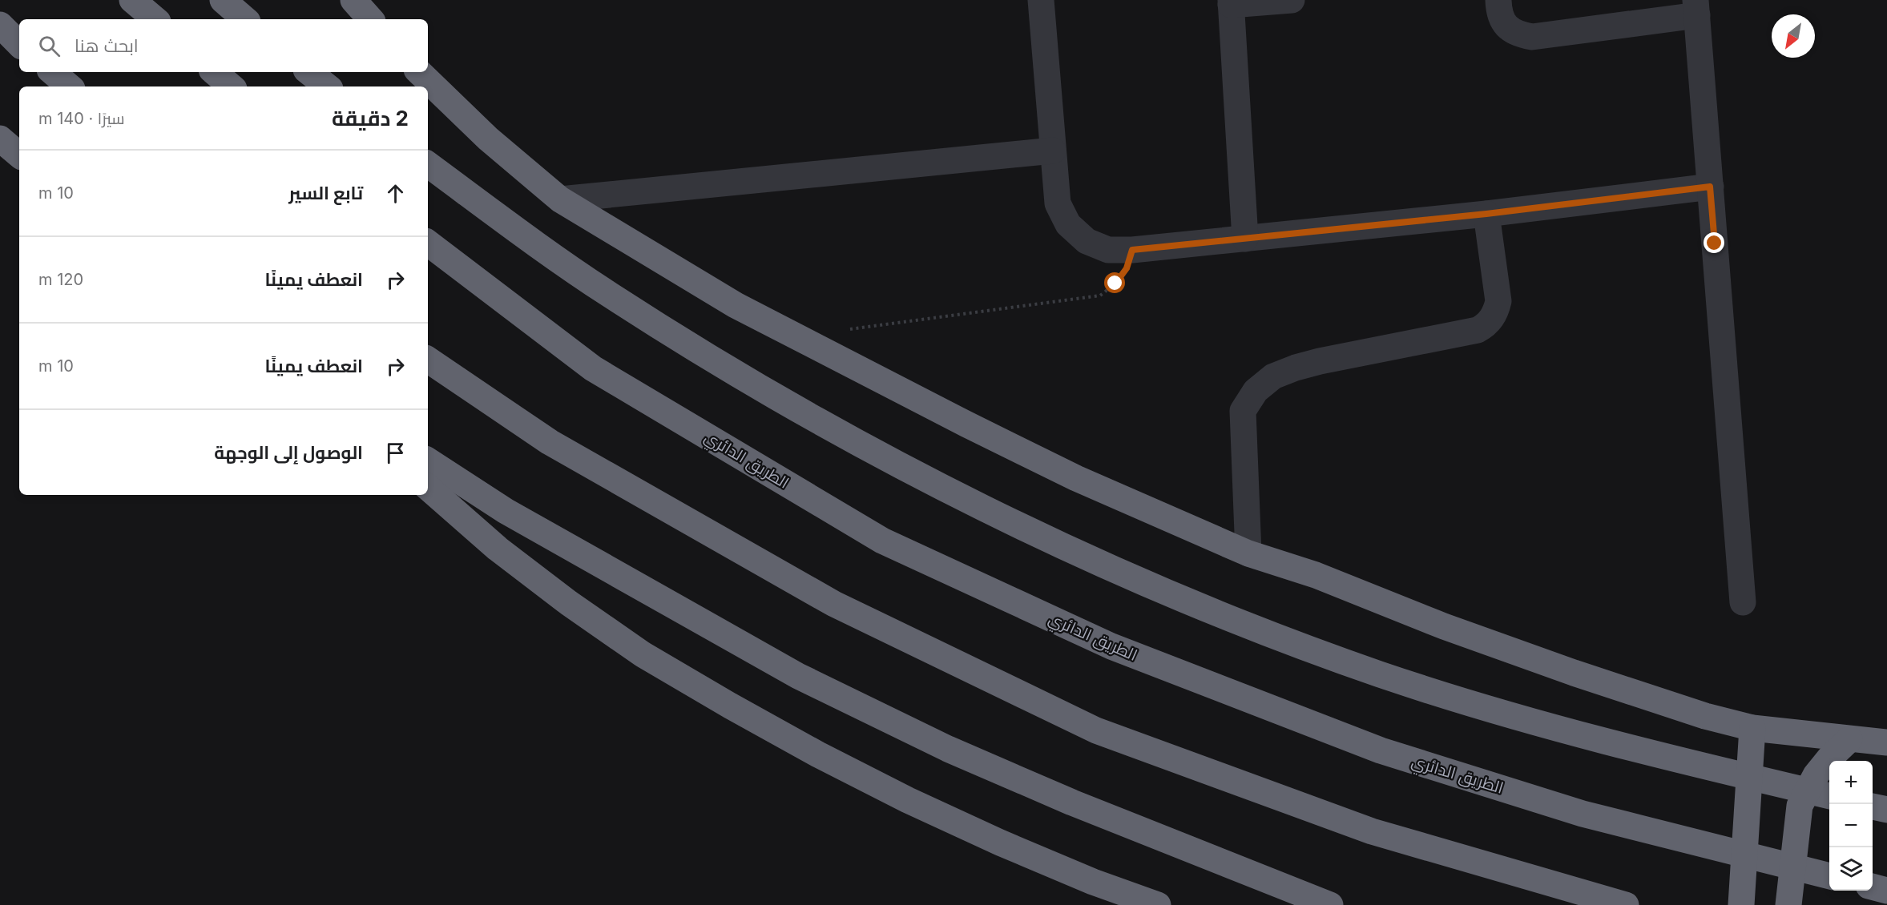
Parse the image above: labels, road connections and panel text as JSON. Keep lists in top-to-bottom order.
{
  "streets": {
    "highway": ["الطريق الدائري"]
  },
  "north": "bottom left",
  "page": {
    "search": "ابحث هنا",
    "heading": ["2 دقيقة", "سيرًا · 140 m"],
    "list": [
      ["تابع السير", "10 m"],
      ["انعطف يمينًا", "120 m"],
      ["انعطف يمينًا", "10 m"],
      "الوصول إلى الوجهة"
    ],
    "map_buttons": ["+", "−"]
  }
}
